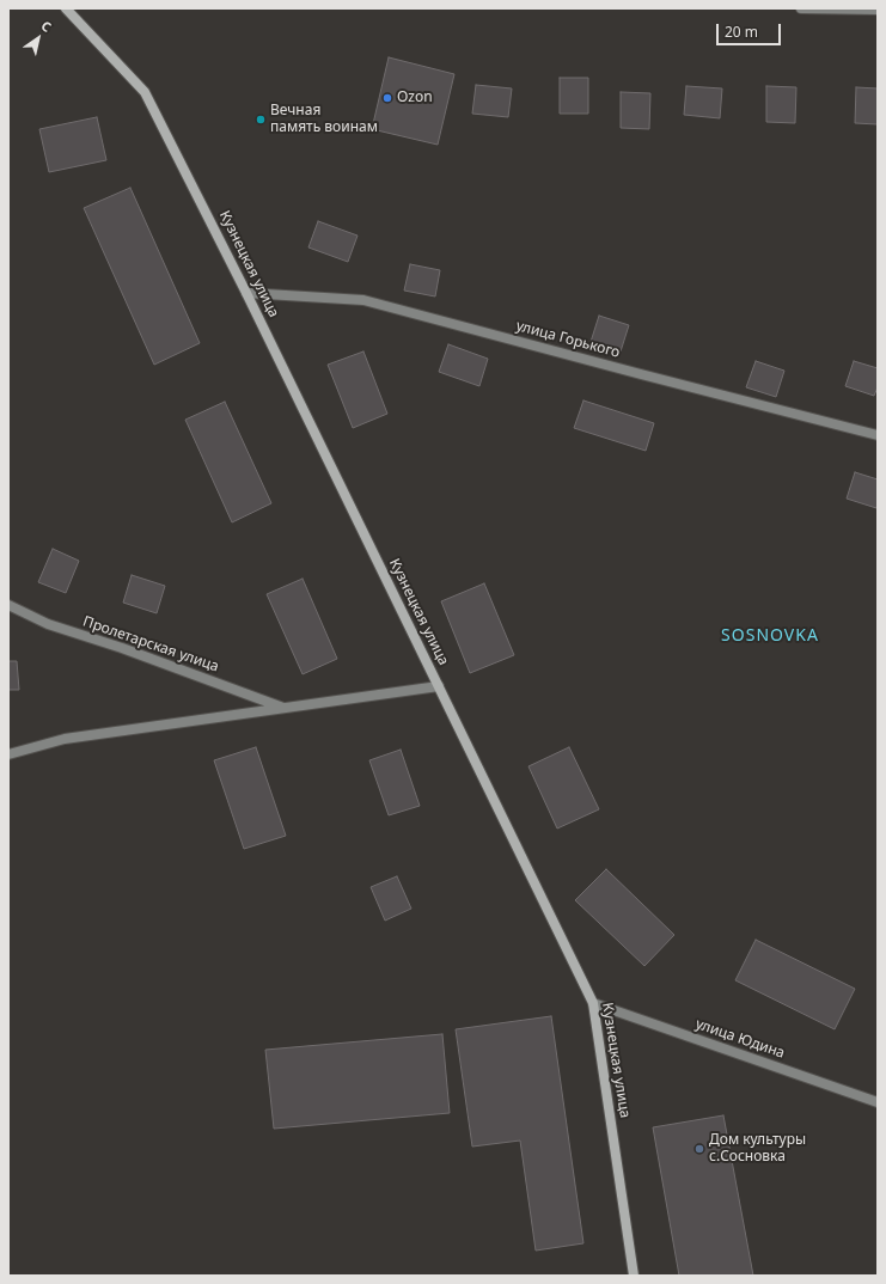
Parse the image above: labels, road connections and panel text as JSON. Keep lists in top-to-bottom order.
{
  "streets": {
    "main road": ["Кузнецкая улица"],
    "street": ["улица Горького", "Пролетарская улица", "улица Юдина"]
  },
  "crossings": [
    ["Кузнецкая улица", "улица Горького"],
    ["Кузнецкая улица", "Пролетарская улица"],
    ["Кузнецкая улица", "улица Юдина"]
  ],
  "districts": ["SOSNOVKA"],
  "places": ["Ozon", "Вечная память воинам", "Дом культуры с.Сосновка"],
  "scale_bar": "20 m",
  "north": "top right"
}
